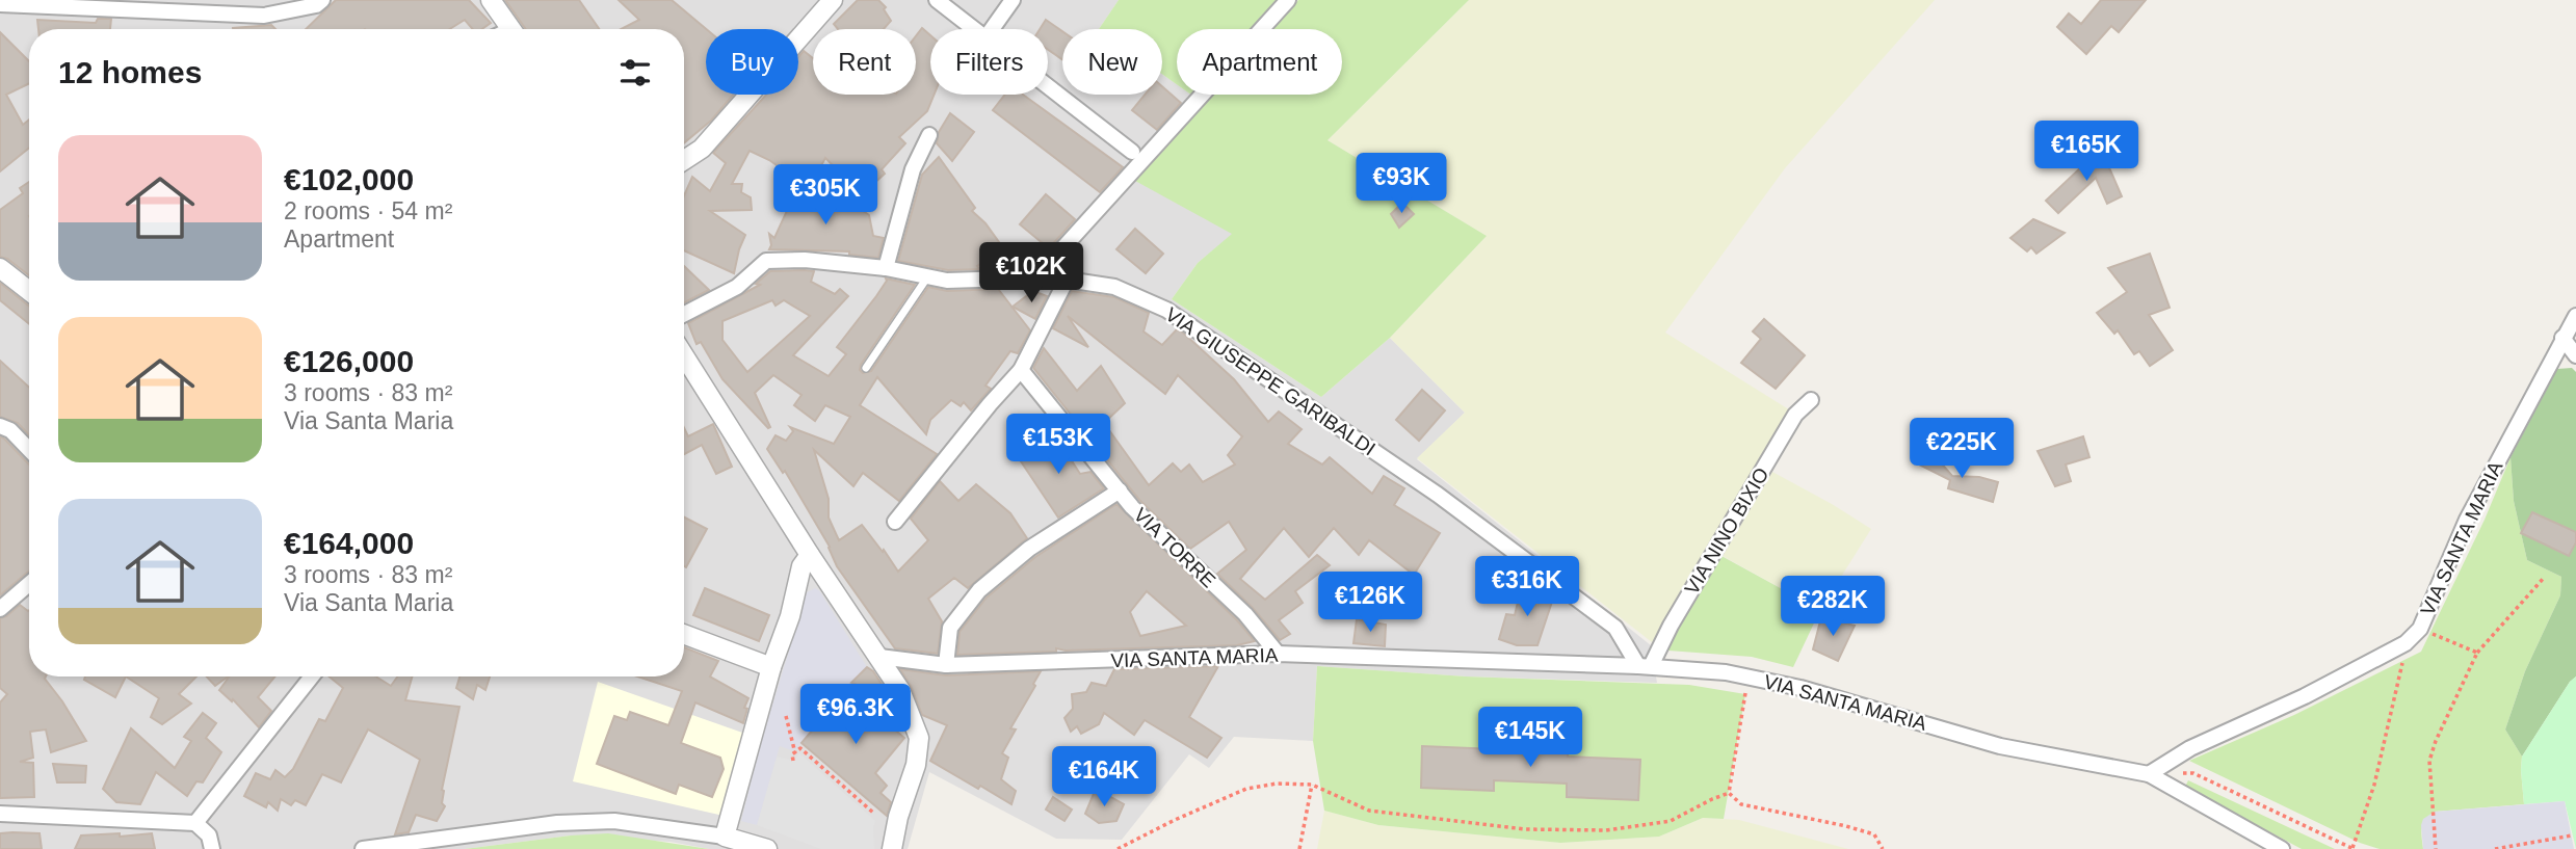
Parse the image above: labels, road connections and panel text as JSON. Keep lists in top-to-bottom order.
{
  "streets": {
    "street": [
      "VIA GIUSEPPE GARIBALDI",
      "VIA NINO BIXIO",
      "VIA SANTA MARIA",
      "VIA TORRE"
    ]
  },
  "crossings": [
    ["VIA GIUSEPPE GARIBALDI", "VIA NINO BIXIO"],
    ["VIA GIUSEPPE GARIBALDI", "VIA SANTA MARIA"],
    ["VIA NINO BIXIO", "VIA SANTA MARIA"],
    ["VIA SANTA MARIA", "VIA TORRE"]
  ],
  "page": {
    "chip": [
      "Buy",
      "Rent",
      "Filters",
      "New",
      "Apartment"
    ],
    "heading": "12 homes",
    "list": [
      {
        "name": "€102,000",
        "note": "2 rooms · 54 m² · Apartment"
      },
      {
        "name": "€126,000",
        "note": "3 rooms · 83 m² · Via Santa Maria"
      },
      {
        "name": "€164,000",
        "note": "3 rooms · 83 m² · Via Santa Maria"
      }
    ],
    "price": [
      "€165K",
      "€93K",
      "€305K",
      "€102K",
      "€153K",
      "€225K",
      "€316K",
      "€126K",
      "€282K",
      "€96.3K",
      "€145K",
      "€164K"
    ]
  }
}
